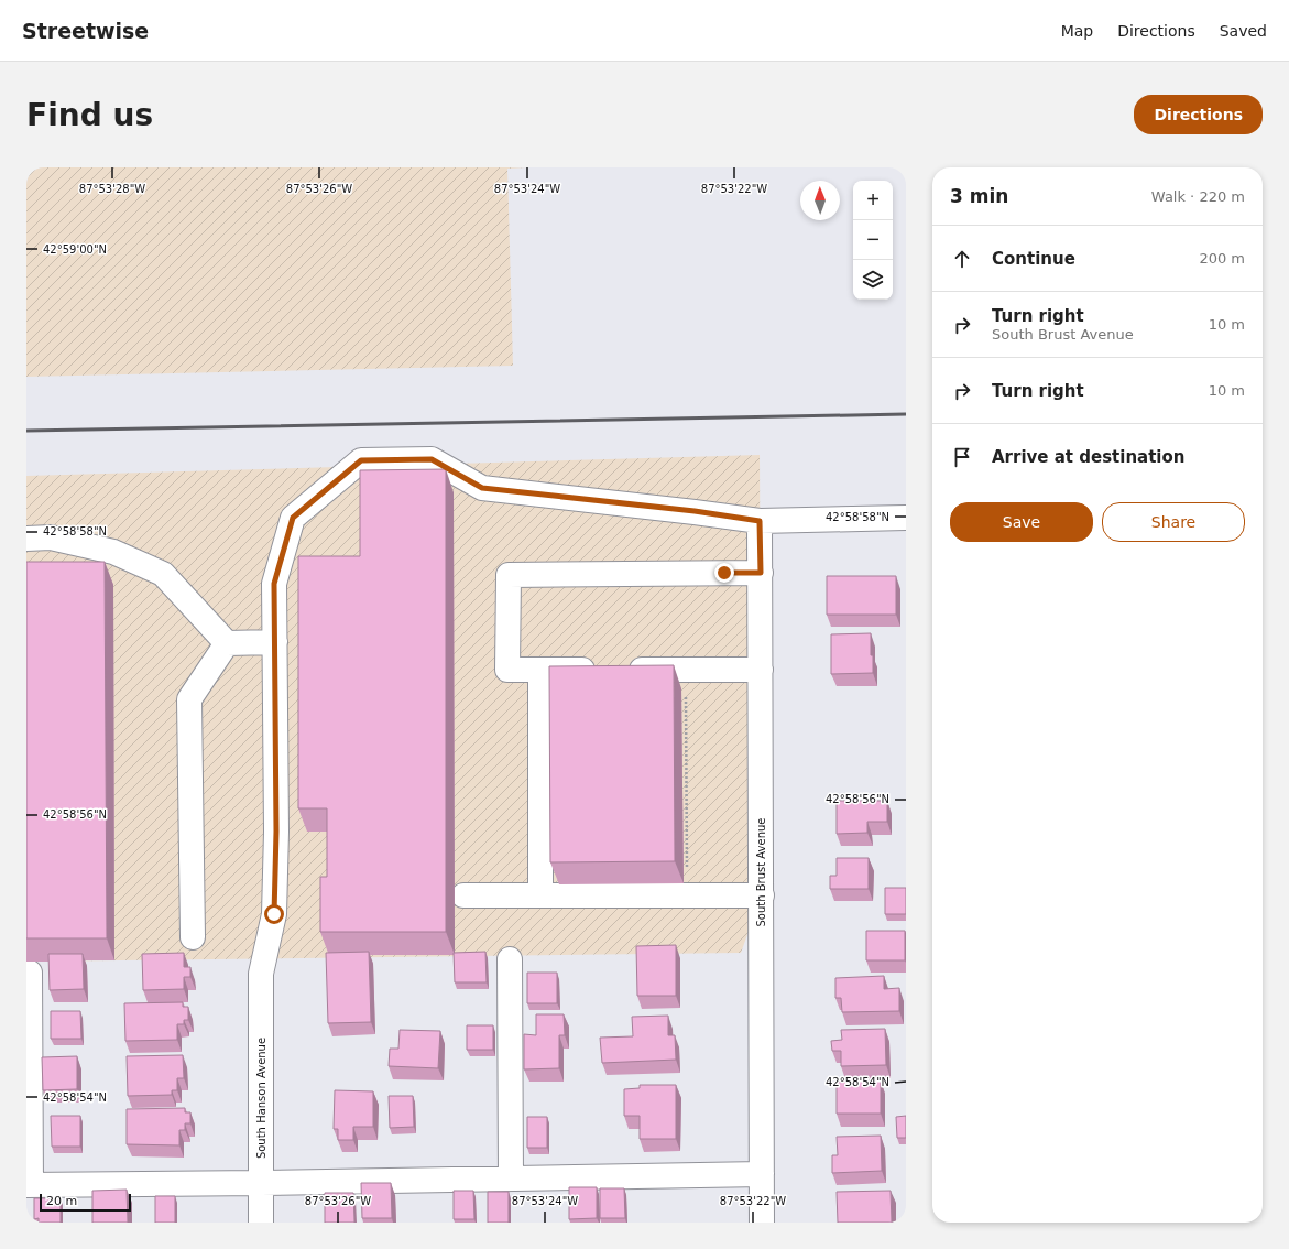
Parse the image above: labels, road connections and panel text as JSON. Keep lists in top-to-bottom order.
{
  "streets": {
    "street": ["South Brust Avenue", "South Hanson Avenue"]
  },
  "crossings": [
    ["South Brust Avenue", "South Hanson Avenue"]
  ],
  "scale_bar": "20 m",
  "north": "top",
  "page": {
    "header": "Streetwise",
    "nav": ["Map", "Directions", "Saved"],
    "buttons": [
      "Directions",
      ["Save", "Share"]
    ],
    "title": "Find us",
    "heading": ["3 min", "Walk · 220 m"],
    "map_buttons": ["+", "−"],
    "list": [
      ["Continue", "200 m"],
      ["Turn right", "South Brust Avenue", "10 m"],
      ["Turn right", "10 m"],
      "Arrive at destination"
    ],
    "scale": "20 m"
  },
  "coordinates": [
    "87°53'28\"W",
    "87°53'26\"W",
    "87°53'24\"W",
    "87°53'22\"W",
    "42°59'00\"N",
    "42°58'58\"N",
    "42°58'56\"N",
    "42°58'54\"N"
  ]
}
